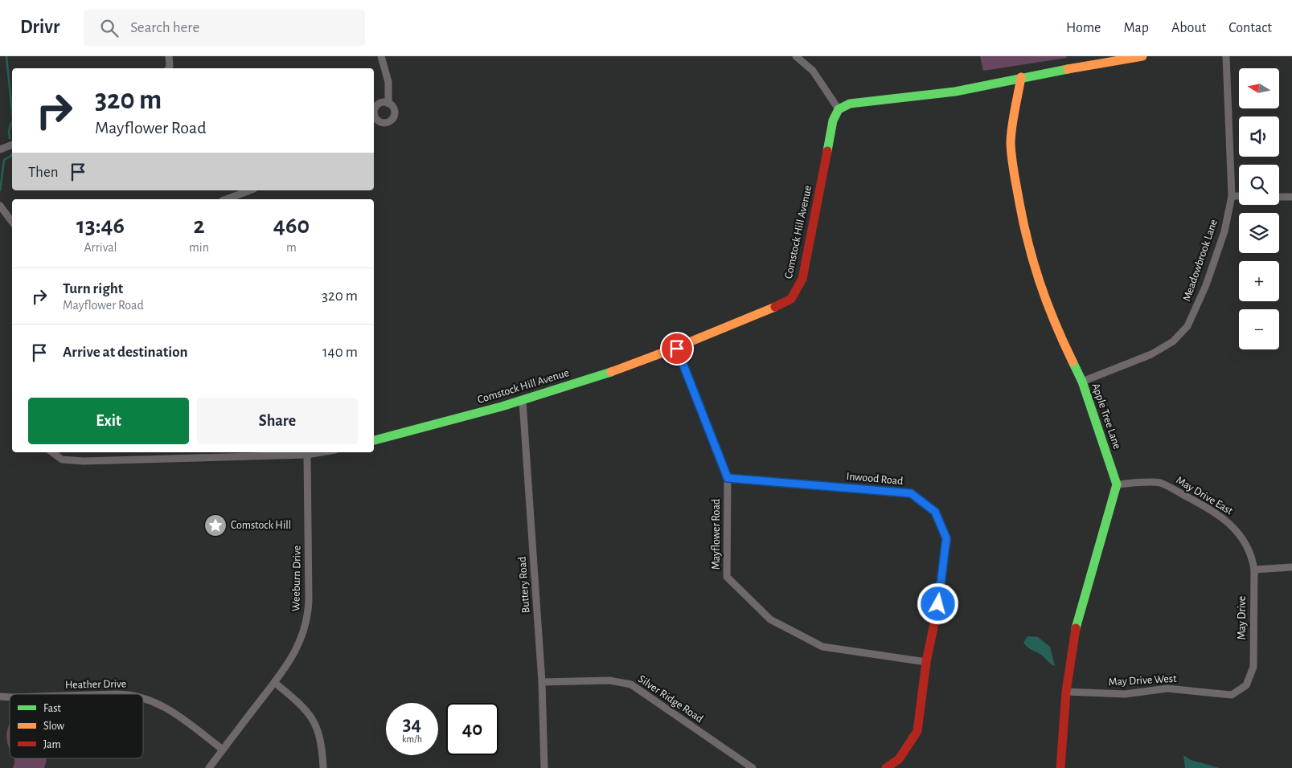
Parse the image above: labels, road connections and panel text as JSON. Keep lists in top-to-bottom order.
{
  "streets": {
    "street": [
      "Comstock Hill Avenue",
      "Meadowbrook Lane",
      "Apple Tree Lane",
      "Inwood Road",
      "May Drive East",
      "Mayflower Road",
      "Weeburn Drive",
      "Buttery Road",
      "May Drive",
      "May Drive West",
      "Heather Drive",
      "Silver Ridge Road"
    ]
  },
  "crossings": [
    ["Comstock Hill Avenue", "Mayflower Road"],
    ["Comstock Hill Avenue", "Buttery Road"],
    ["Meadowbrook Lane", "Apple Tree Lane"],
    ["Apple Tree Lane", "May Drive East"],
    ["Inwood Road", "Mayflower Road"],
    ["May Drive East", "May Drive"],
    ["Weeburn Drive", "Heather Drive"],
    ["Buttery Road", "Silver Ridge Road"],
    ["May Drive", "May Drive West"]
  ],
  "places": {
    "place": ["Comstock Hill"]
  },
  "legend": ["Fast", "Slow", "Jam"],
  "north": "left",
  "page": {
    "header": "Drivr",
    "search": "Search here",
    "nav": [
      "Home",
      "Map",
      "About",
      "Contact"
    ],
    "map_buttons": ["+", "−"],
    "turn": ["320 m", "Mayflower Road"],
    "then": "Then",
    "eta": [
      "13:46",
      "Arrival",
      "2",
      "min",
      "460",
      "m"
    ],
    "list": [
      {
        "name": "Turn right",
        "note": "Mayflower Road",
        "value": "320 m"
      },
      {
        "name": "Arrive at destination",
        "value": "140 m"
      }
    ],
    "buttons": ["Exit", "Share"],
    "speed": "34 km/h",
    "limit": "40"
  }
}
